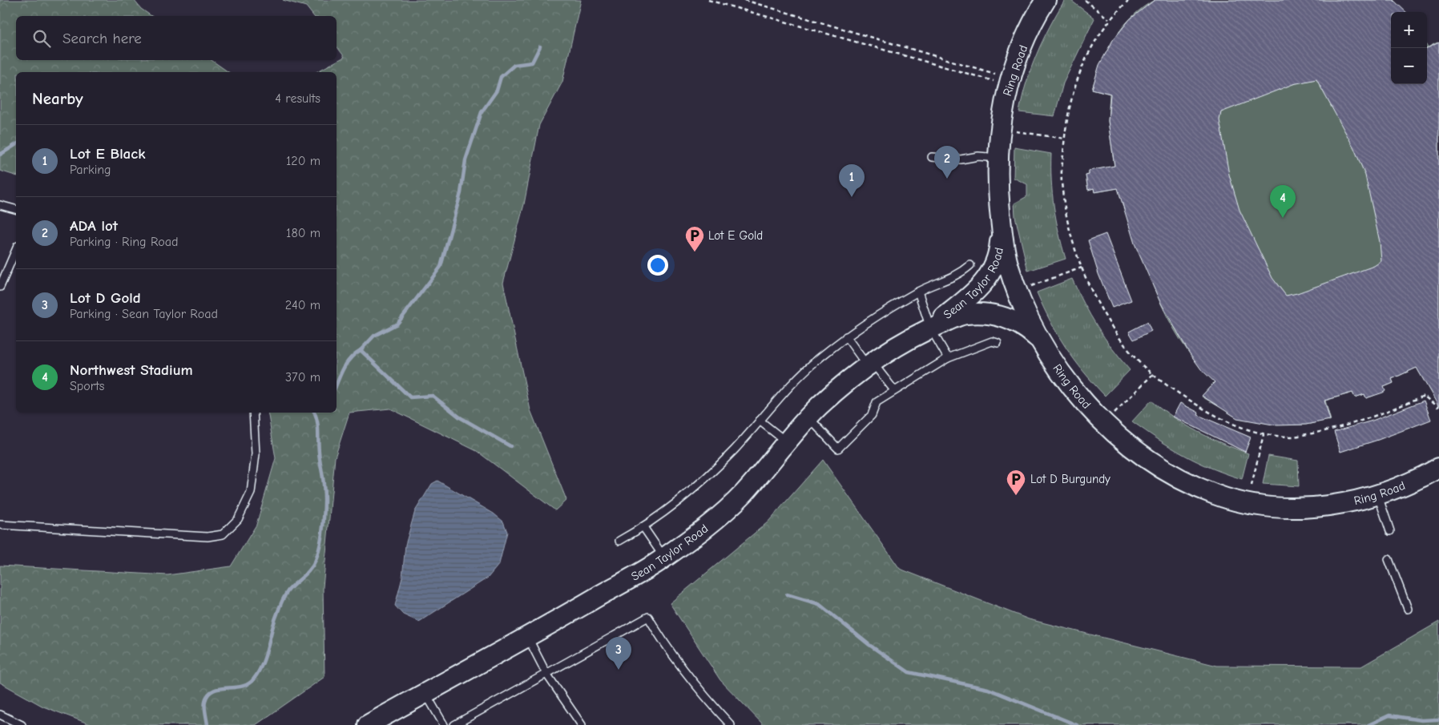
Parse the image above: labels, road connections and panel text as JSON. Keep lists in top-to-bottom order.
{
  "streets": {
    "main road": ["Ring Road", "Sean Taylor Road"]
  },
  "crossings": [
    ["Ring Road", "Sean Taylor Road"]
  ],
  "places": {
    "parking": ["Lot E Gold", "Lot D Burgundy"]
  },
  "page": {
    "map_buttons": ["+", "−"],
    "search": "Search here",
    "heading": ["Nearby", "4 results"],
    "list": [
      {
        "mark": "1",
        "name": "Lot E Black",
        "note": "Parking",
        "value": "120 m"
      },
      {
        "mark": "2",
        "name": "ADA lot",
        "note": "Parking · Ring Road",
        "value": "180 m"
      },
      {
        "mark": "3",
        "name": "Lot D Gold",
        "note": "Parking · Sean Taylor Road",
        "value": "240 m"
      },
      {
        "mark": "4",
        "name": "Northwest Stadium",
        "note": "Sports",
        "value": "370 m"
      }
    ],
    "pins": [
      "2",
      "1",
      "4",
      "3"
    ]
  }
}
